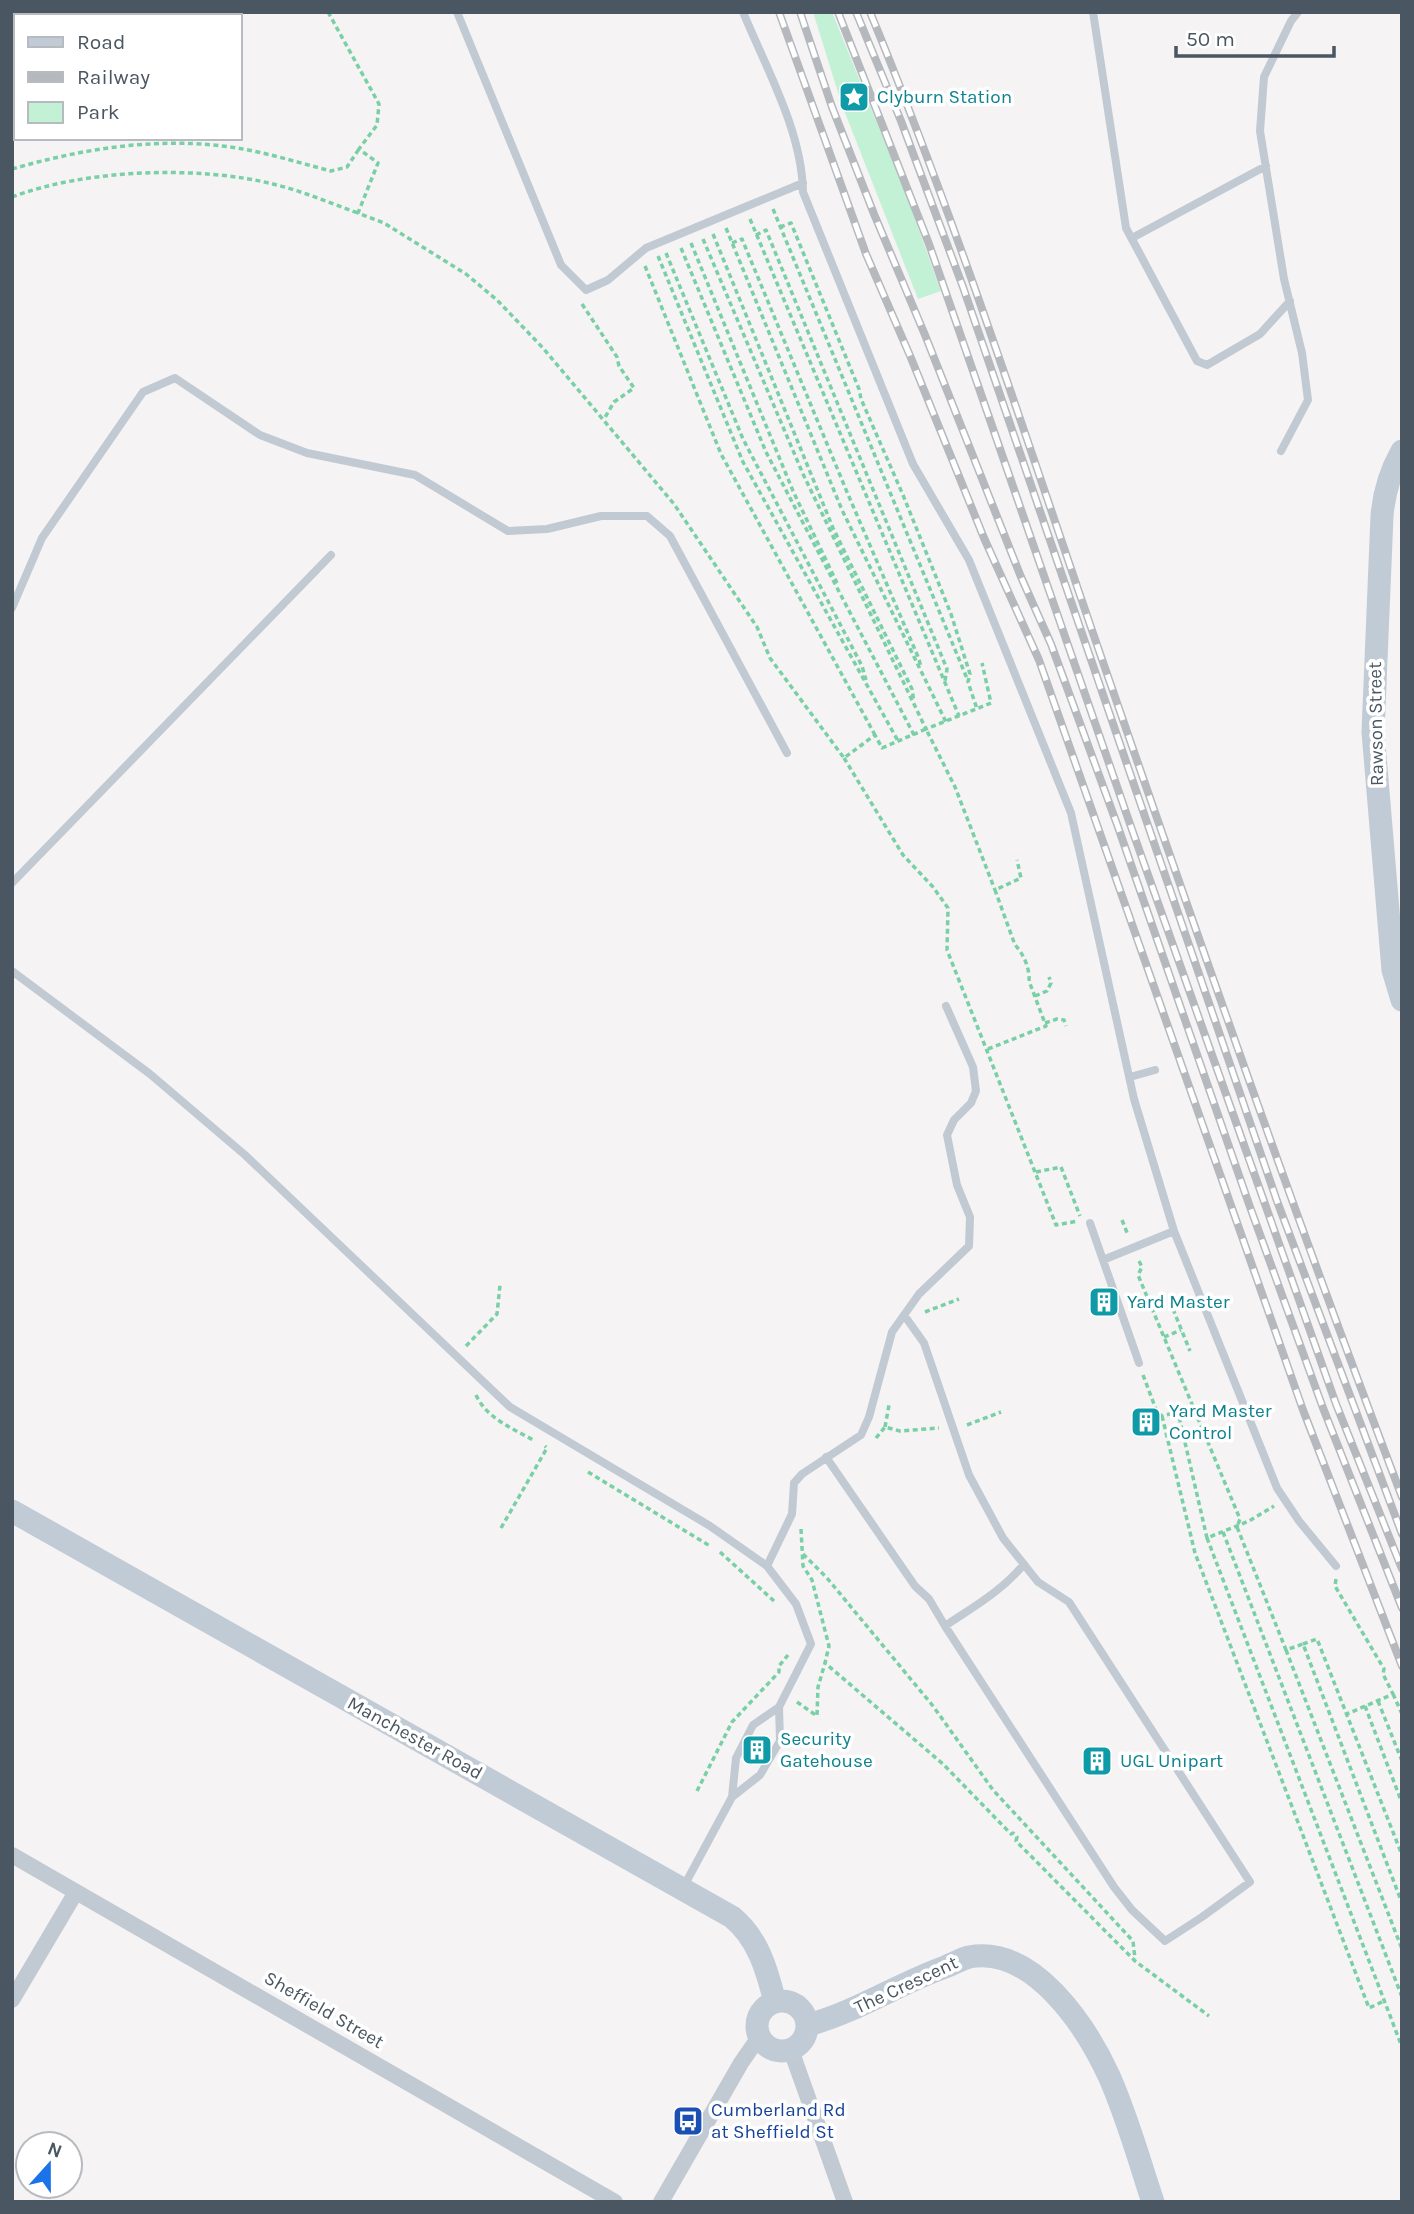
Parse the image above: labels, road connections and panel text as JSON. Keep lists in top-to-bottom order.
{
  "streets": {
    "main road": ["Rawson Street", "Manchester Road", "The Crescent"],
    "street": ["Sheffield Street"]
  },
  "crossings": [
    ["Manchester Road", "The Crescent"]
  ],
  "places": {
    "place": ["Clyburn Station"],
    "building": [
      "Yard Master",
      "Yard Master Control",
      "Security Gatehouse",
      "UGL Unipart"
    ],
    "bus stop": ["Cumberland Rd at Sheffield St"]
  },
  "legend": ["Road", "Railway", "Park"],
  "scale_bar": "50 m",
  "north": "top"
}
